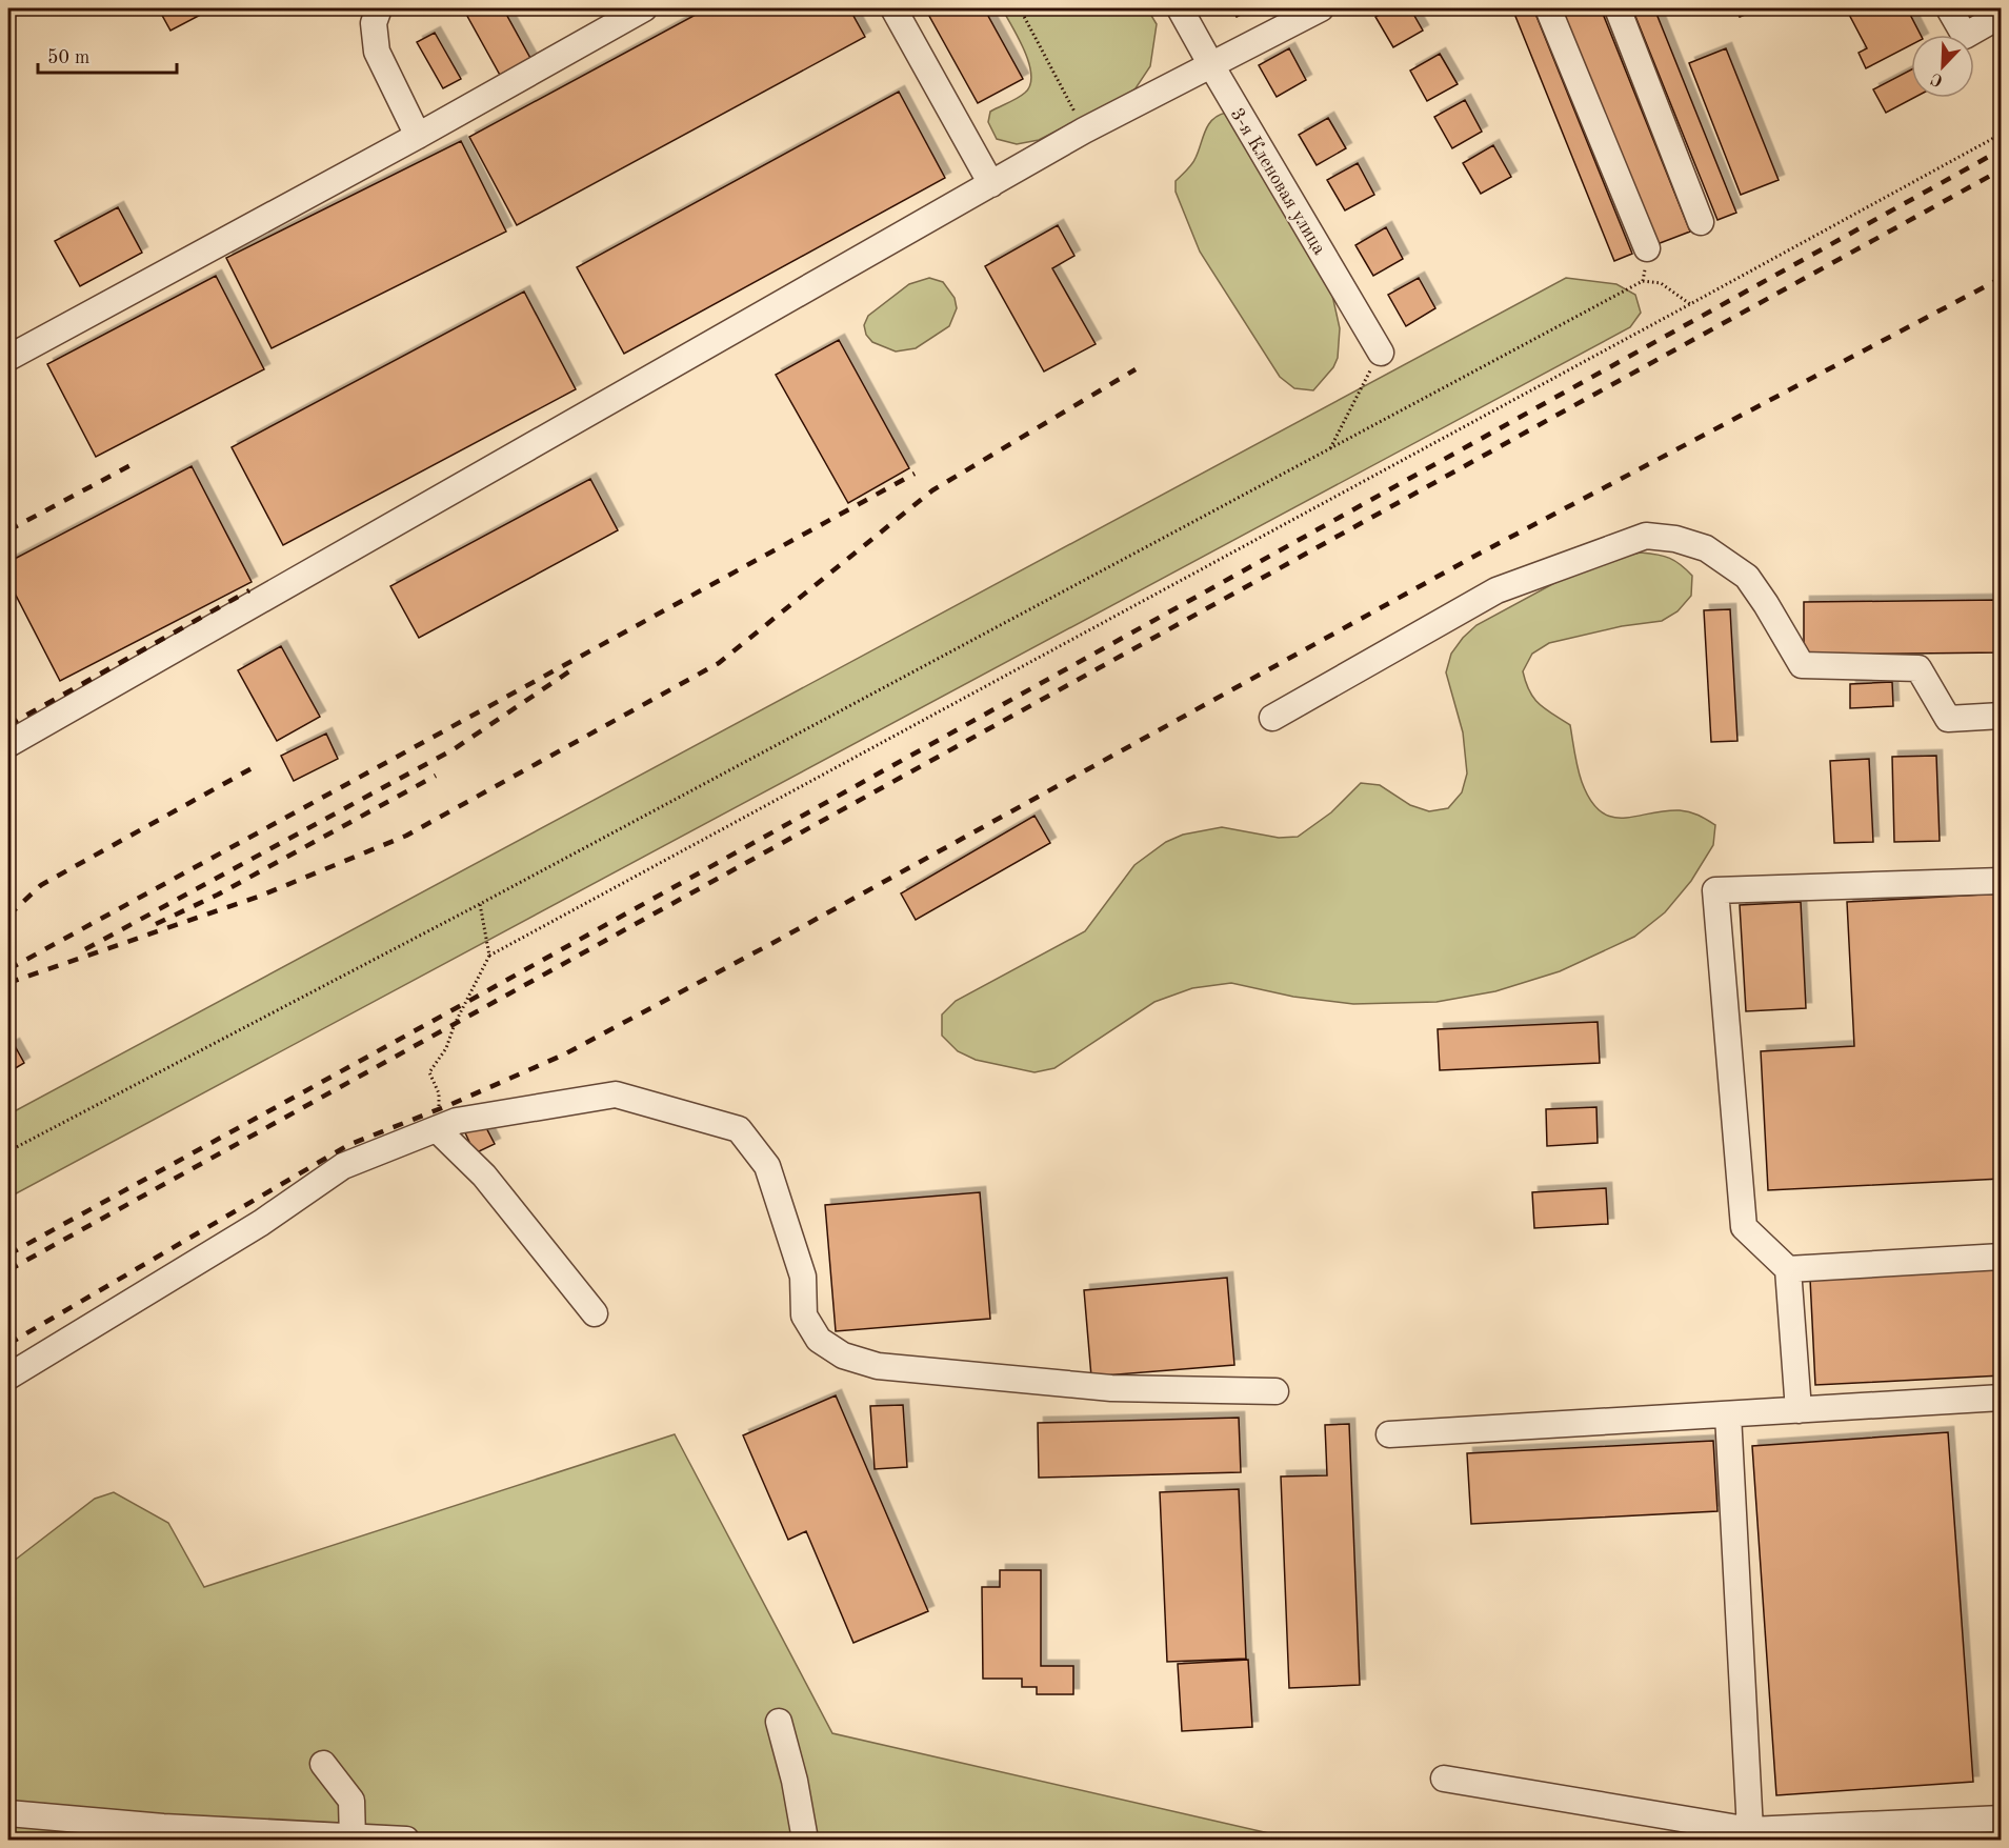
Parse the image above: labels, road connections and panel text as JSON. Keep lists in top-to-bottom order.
{
  "streets": {
    "street": ["3-я Кленовая улица"]
  },
  "scale_bar": "50 m",
  "north": "bottom left"
}
